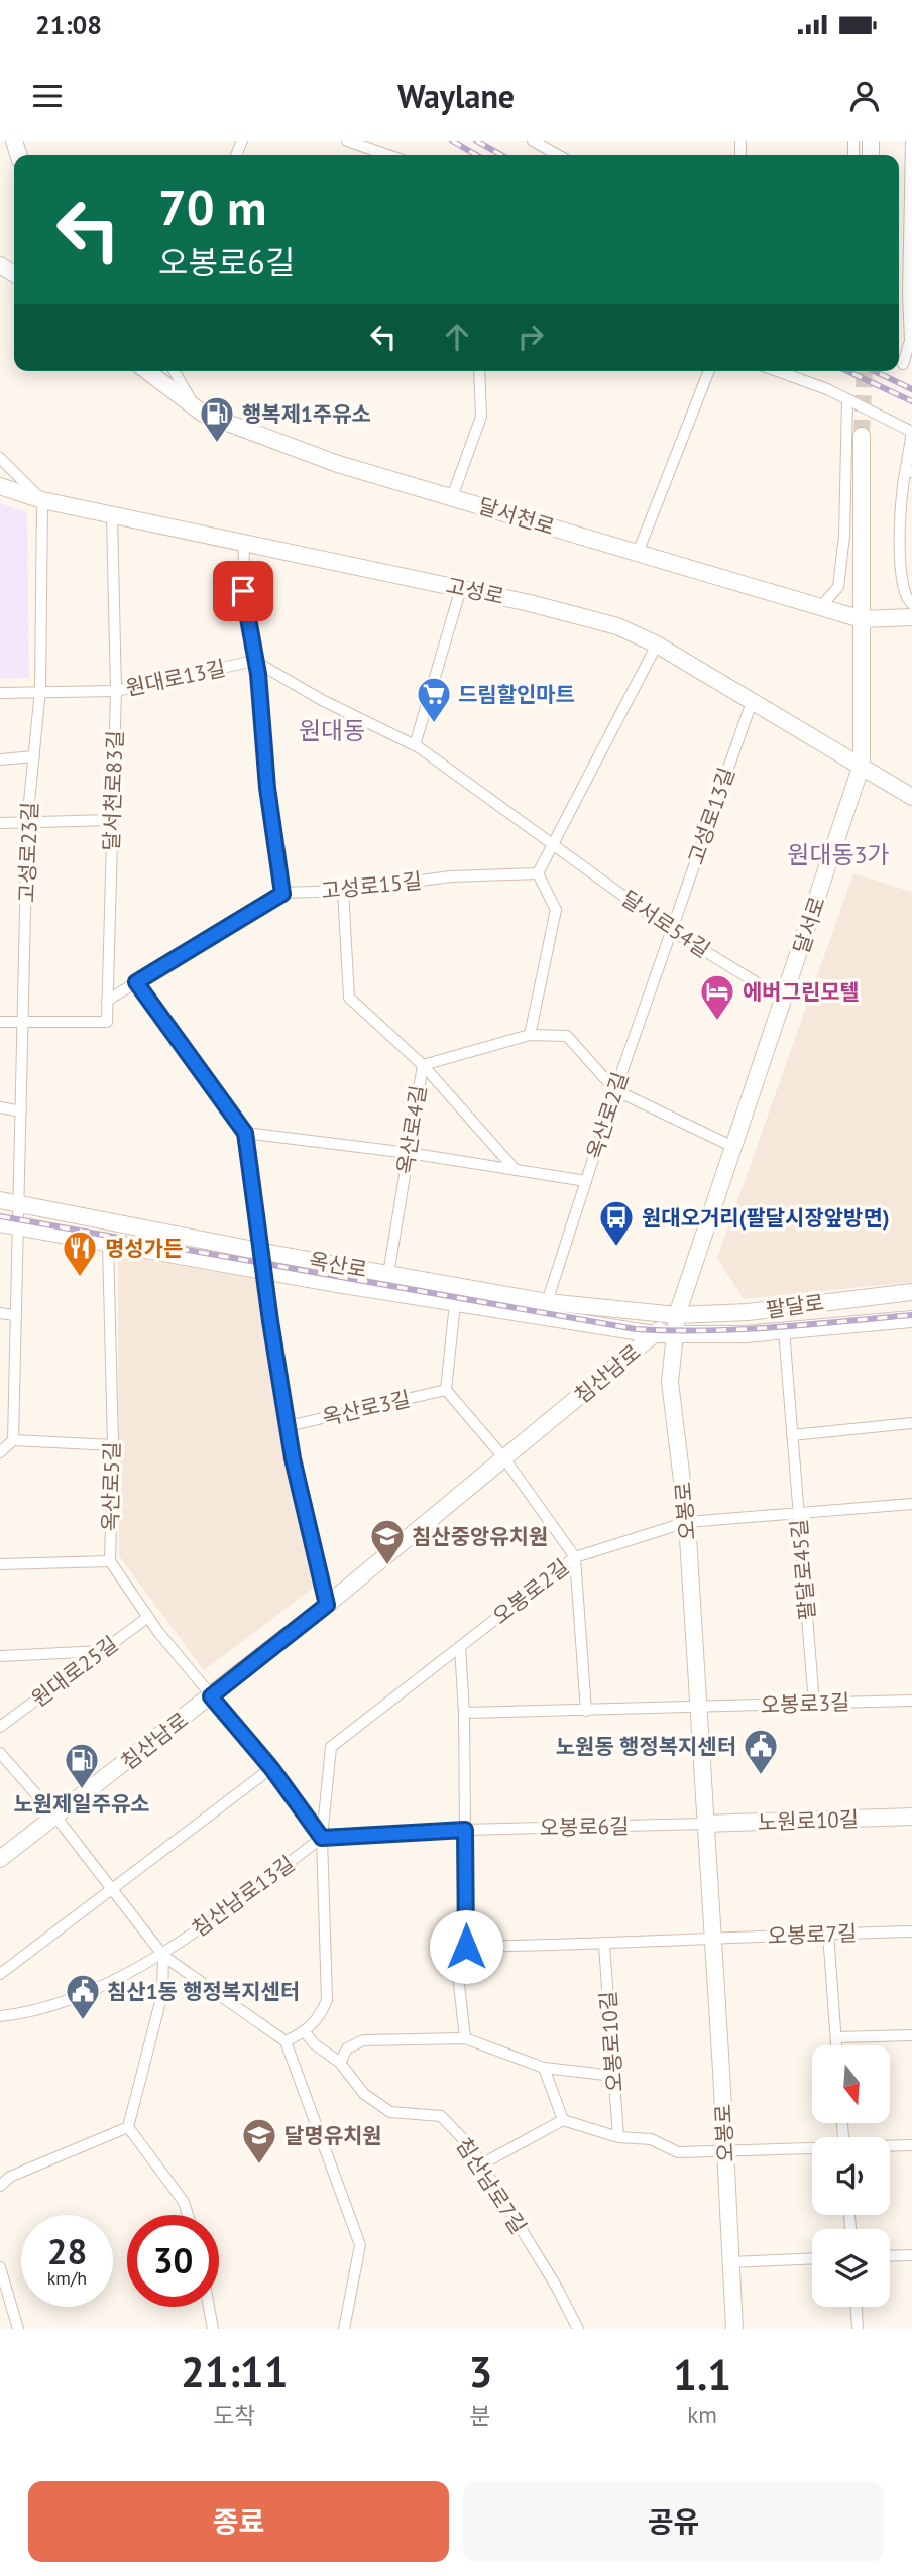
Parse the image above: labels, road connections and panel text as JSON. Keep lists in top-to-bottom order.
{
  "streets": {
    "main road": [
      "달서천로",
      "고성로",
      "달서로",
      "옥산로",
      "팔달로",
      "침산남로",
      "오봉로",
      "노원로10길"
    ],
    "street": [
      "원대로13길",
      "달서천로83길",
      "고성로13길",
      "고성로23길",
      "고성로15길",
      "달서로54길",
      "옥산로2길",
      "옥산로4길",
      "옥산로3길",
      "옥산로5길",
      "팔달로45길",
      "오봉로2길",
      "원대로25길",
      "오봉로3길",
      "오봉로6길",
      "침산남로13길",
      "오봉로7길",
      "오봉로10길",
      "침산남로7길"
    ]
  },
  "crossings": [
    ["달서천로", "달서로"],
    ["고성로", "달서천로83길"],
    ["고성로", "고성로13길"],
    ["고성로", "고성로23길"],
    ["고성로", "달서로"],
    ["원대로13길", "달서천로83길"],
    ["원대로13길", "고성로23길"],
    ["원대로13길", "달서로54길"],
    ["달서천로83길", "고성로23길"],
    ["달서천로83길", "고성로15길"],
    ["고성로13길", "달서로54길"],
    ["고성로13길", "옥산로2길"],
    ["고성로23길", "옥산로"],
    ["고성로15길", "옥산로4길"],
    ["달서로54길", "달서로"],
    ["달서로54길", "옥산로2길"],
    ["달서로", "옥산로"],
    ["달서로", "팔달로"],
    ["달서로", "침산남로"],
    ["달서로", "오봉로"],
    ["옥산로2길", "옥산로"],
    ["옥산로4길", "옥산로"],
    ["옥산로", "팔달로"],
    ["옥산로", "침산남로"],
    ["옥산로", "오봉로"],
    ["팔달로", "침산남로"],
    ["팔달로", "오봉로"],
    ["침산남로", "옥산로5길"],
    ["침산남로", "오봉로"],
    ["옥산로5길", "원대로25길"],
    ["오봉로", "오봉로2길"],
    ["오봉로", "오봉로3길"],
    ["오봉로", "노원로10길"],
    ["오봉로", "오봉로6길"],
    ["오봉로", "오봉로7길"],
    ["팔달로45길", "오봉로2길"],
    ["팔달로45길", "오봉로3길"],
    ["오봉로2길", "오봉로6길"],
    ["오봉로2길", "침산남로13길"],
    ["노원로10길", "오봉로6길"],
    ["오봉로6길", "침산남로13길"]
  ],
  "districts": ["원대동", "원대동3가"],
  "places": {
    "fuel station": ["행복제1주유소", "노원제일주유소"],
    "supermarket": ["드림할인마트"],
    "hotel": ["에버그린모텔"],
    "bus stop": ["원대오거리(팔달시장앞방면)"],
    "restaurant": ["명성가든"],
    "school or university": ["침산중앙유치원", "달명유치원"],
    "public building": ["노원동 행정복지센터", "침산1동 행정복지센터"]
  },
  "north": "bottom",
  "page": {
    "status": "21:08",
    "header": "Waylane",
    "turn": ["70 m", "오봉로6길"],
    "speed": "28 km/h",
    "limit": "30",
    "eta": [
      "21:11",
      "도착",
      "3",
      "분",
      "1.1",
      "km"
    ],
    "buttons": ["종료", "공유"]
  }
}
